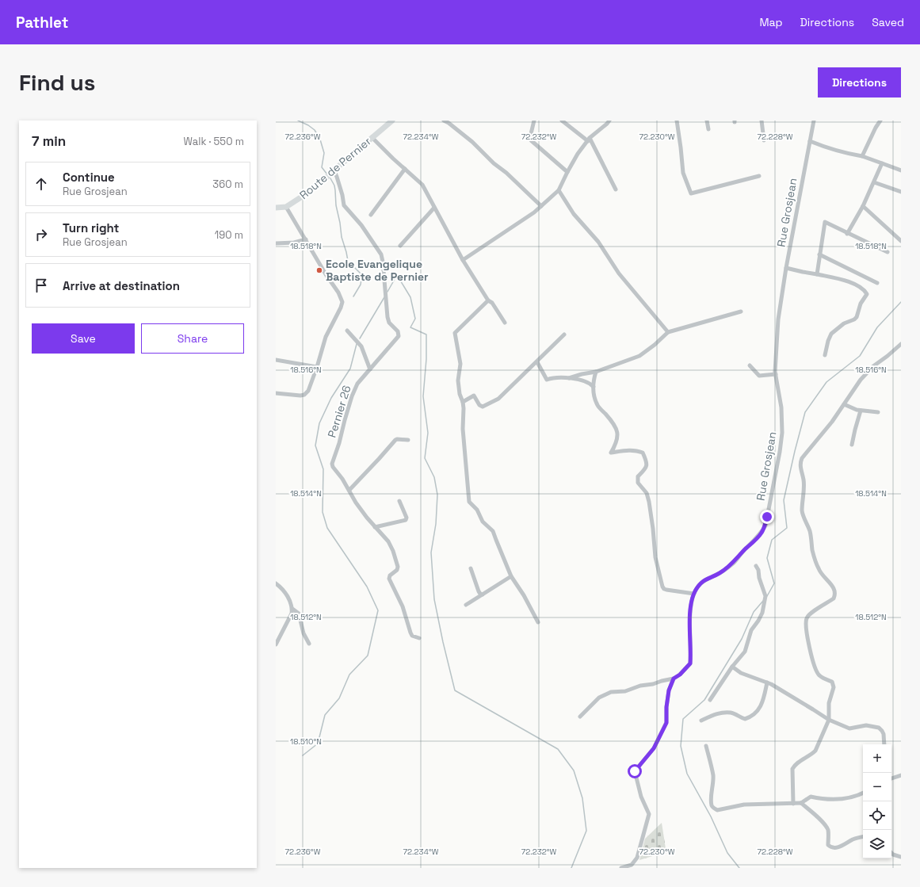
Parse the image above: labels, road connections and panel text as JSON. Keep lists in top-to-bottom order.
{
  "streets": {
    "street": ["Route de Pernier", "Rue Grosjean", "Pernier 26"]
  },
  "crossings": [
    ["Route de Pernier", "Pernier 26"]
  ],
  "places": ["Ecole Evangelique Baptiste de Pernier"],
  "page": {
    "header": "Pathlet",
    "nav": ["Map", "Directions", "Saved"],
    "buttons": [
      "Directions",
      ["Save", "Share"]
    ],
    "title": "Find us",
    "heading": ["7 min", "Walk · 550 m"],
    "list": [
      ["Continue", "Rue Grosjean", "360 m"],
      ["Turn right", "Rue Grosjean", "190 m"],
      "Arrive at destination"
    ],
    "map_buttons": ["+", "−"]
  },
  "coordinates": [
    "72.236°W",
    "72.234°W",
    "72.232°W",
    "72.230°W",
    "72.228°W",
    "18.518°N",
    "18.516°N",
    "18.514°N",
    "18.512°N",
    "18.510°N"
  ]
}
